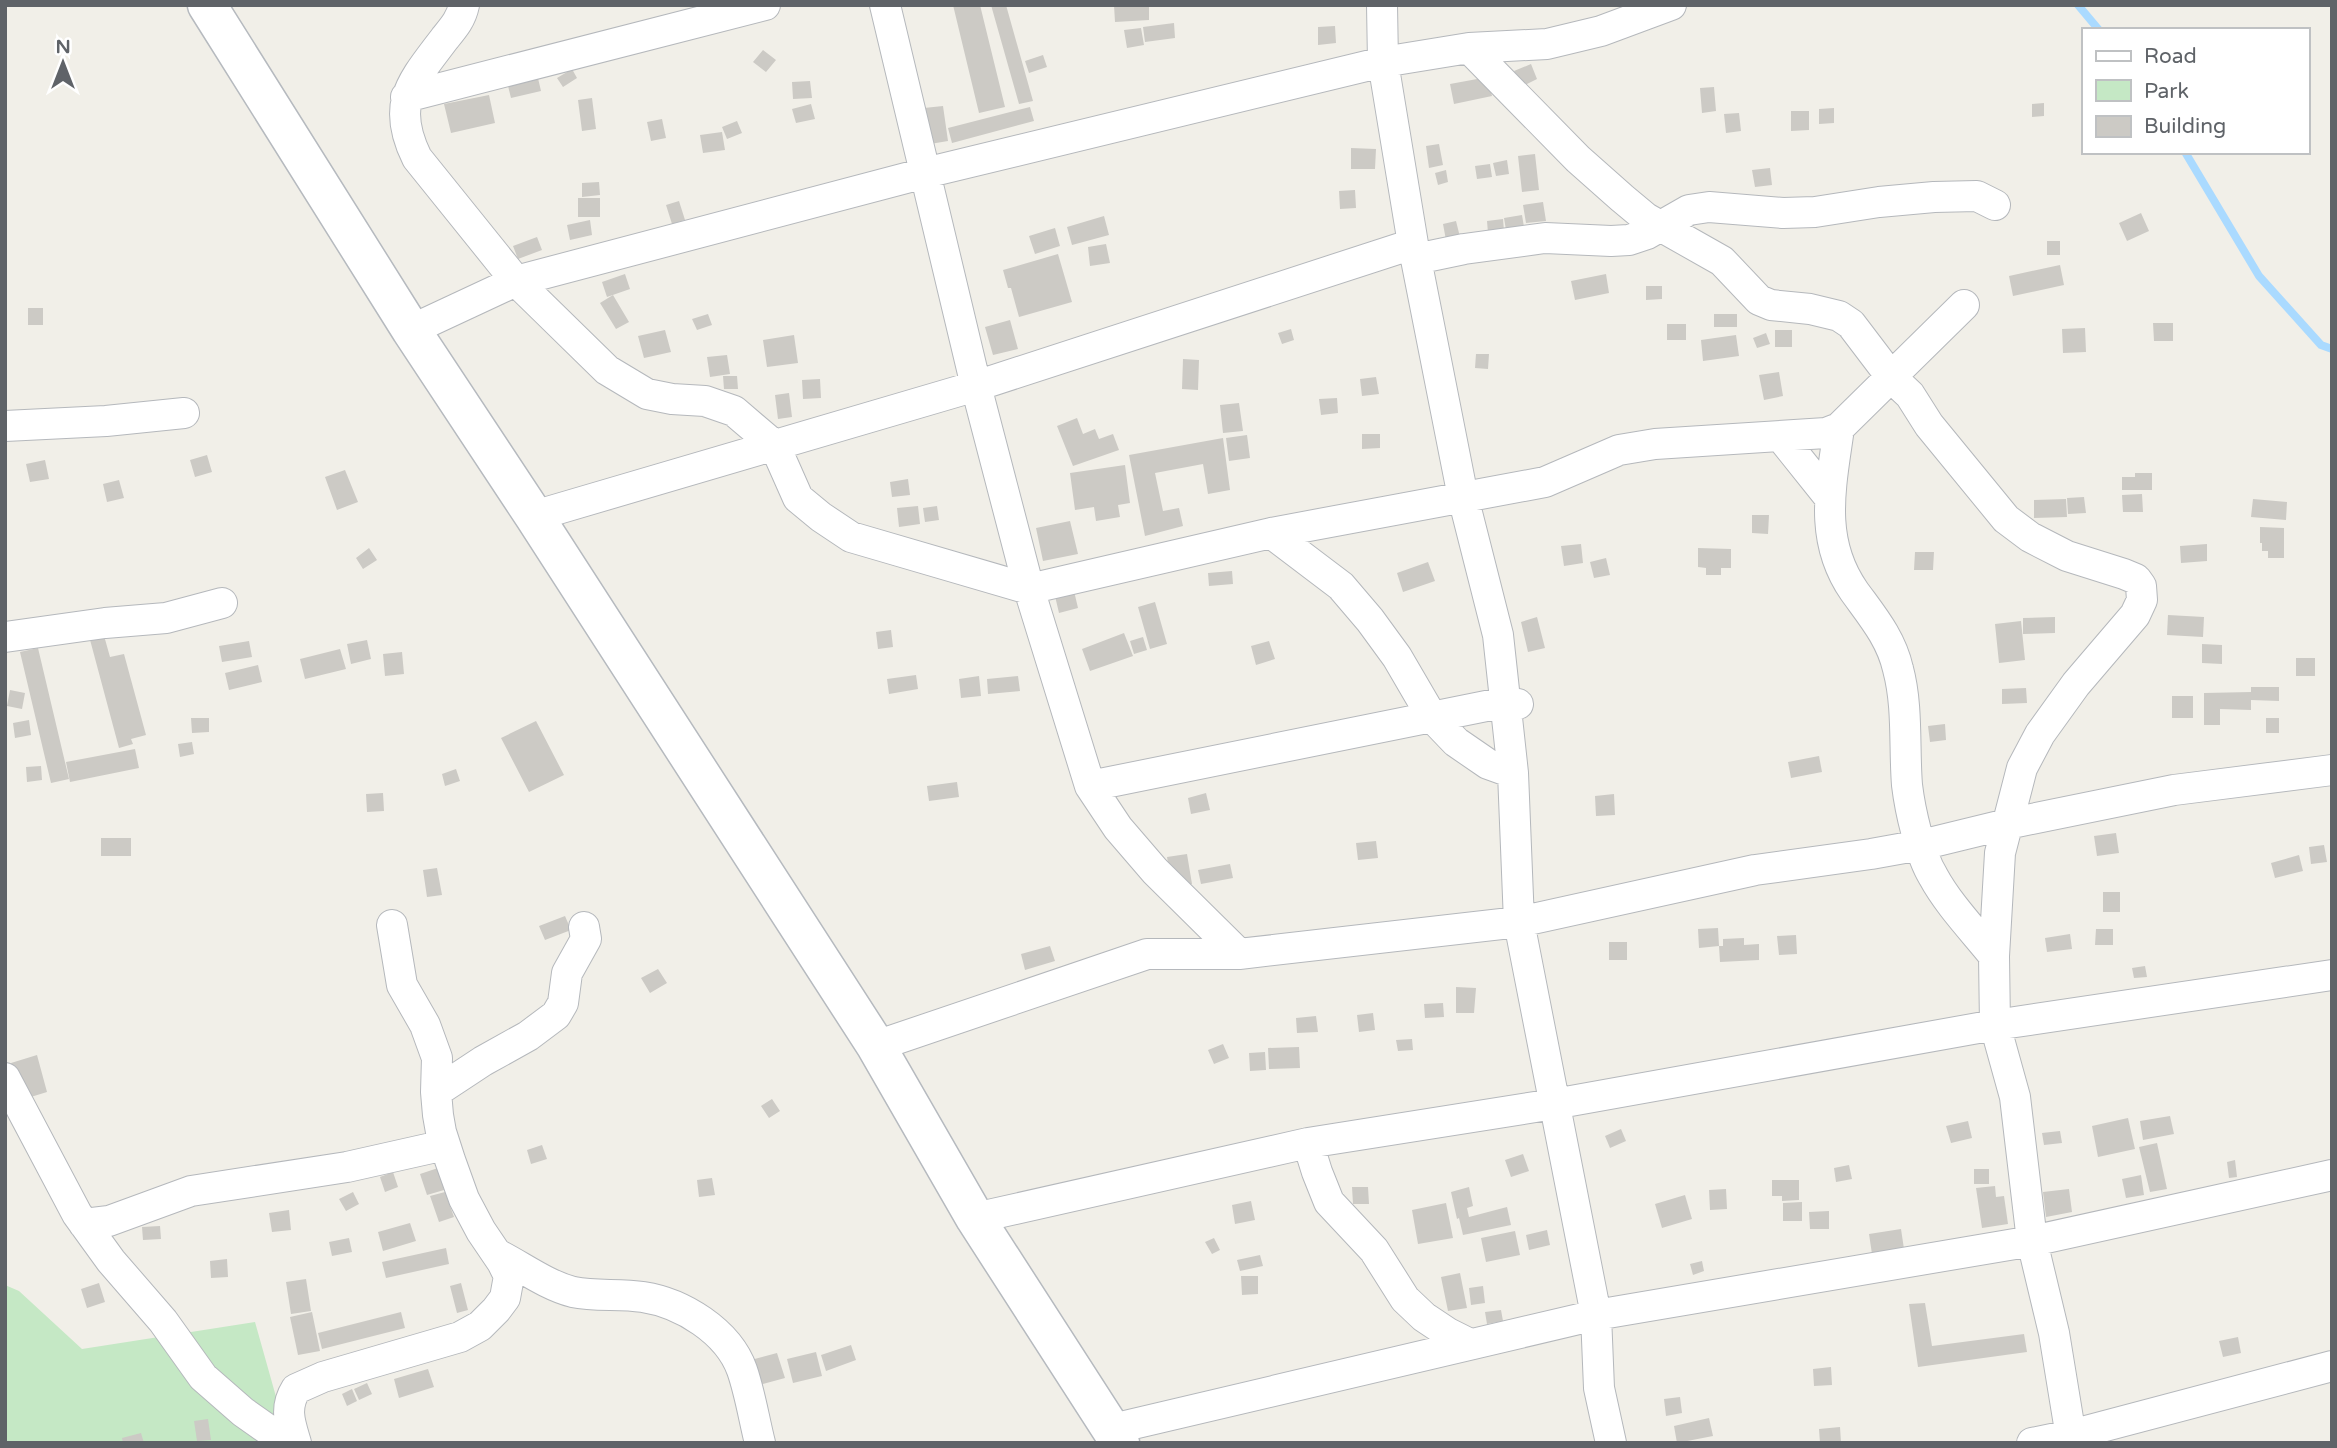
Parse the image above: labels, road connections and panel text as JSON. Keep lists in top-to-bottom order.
{
  "legend": ["Road", "Park", "Building"],
  "north": "top"
}
